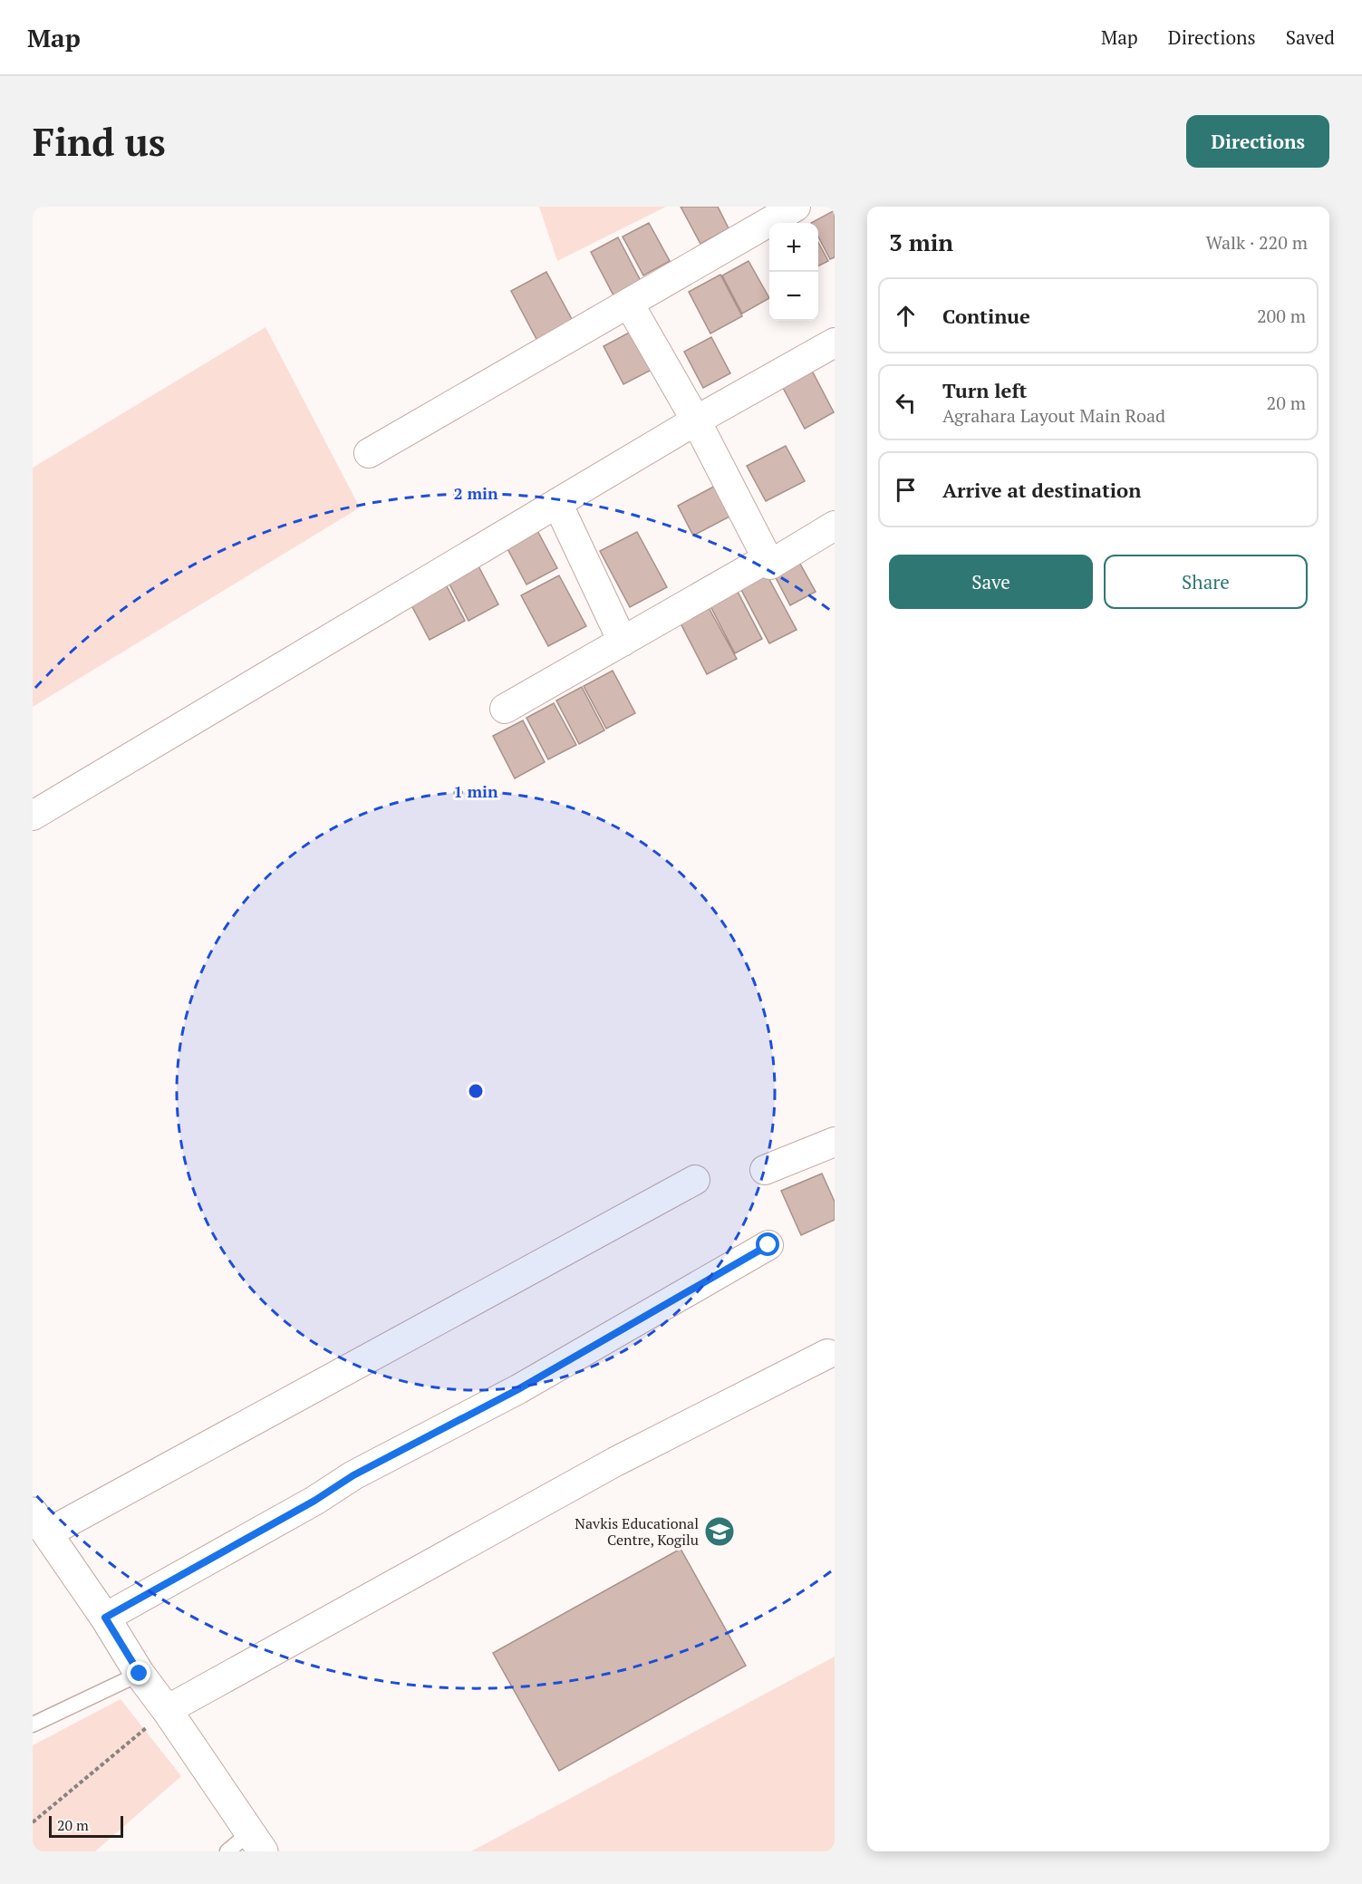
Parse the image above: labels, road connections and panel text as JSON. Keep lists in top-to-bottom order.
{
  "places": {
    "school or university": ["Navkis Educational Centre, Kogilu"]
  },
  "scale_bar": "20 m",
  "page": {
    "header": "Map",
    "nav": ["Map", "Directions", "Saved"],
    "buttons": [
      "Directions",
      ["Save", "Share"]
    ],
    "title": "Find us",
    "heading": ["3 min", "Walk · 220 m"],
    "map_buttons": ["+", "−"],
    "list": [
      ["Continue", "200 m"],
      ["Turn left", "Agrahara Layout Main Road", "20 m"],
      "Arrive at destination"
    ],
    "scale": "20 m"
  },
  "rings": ["2 min", "1 min"]
}
